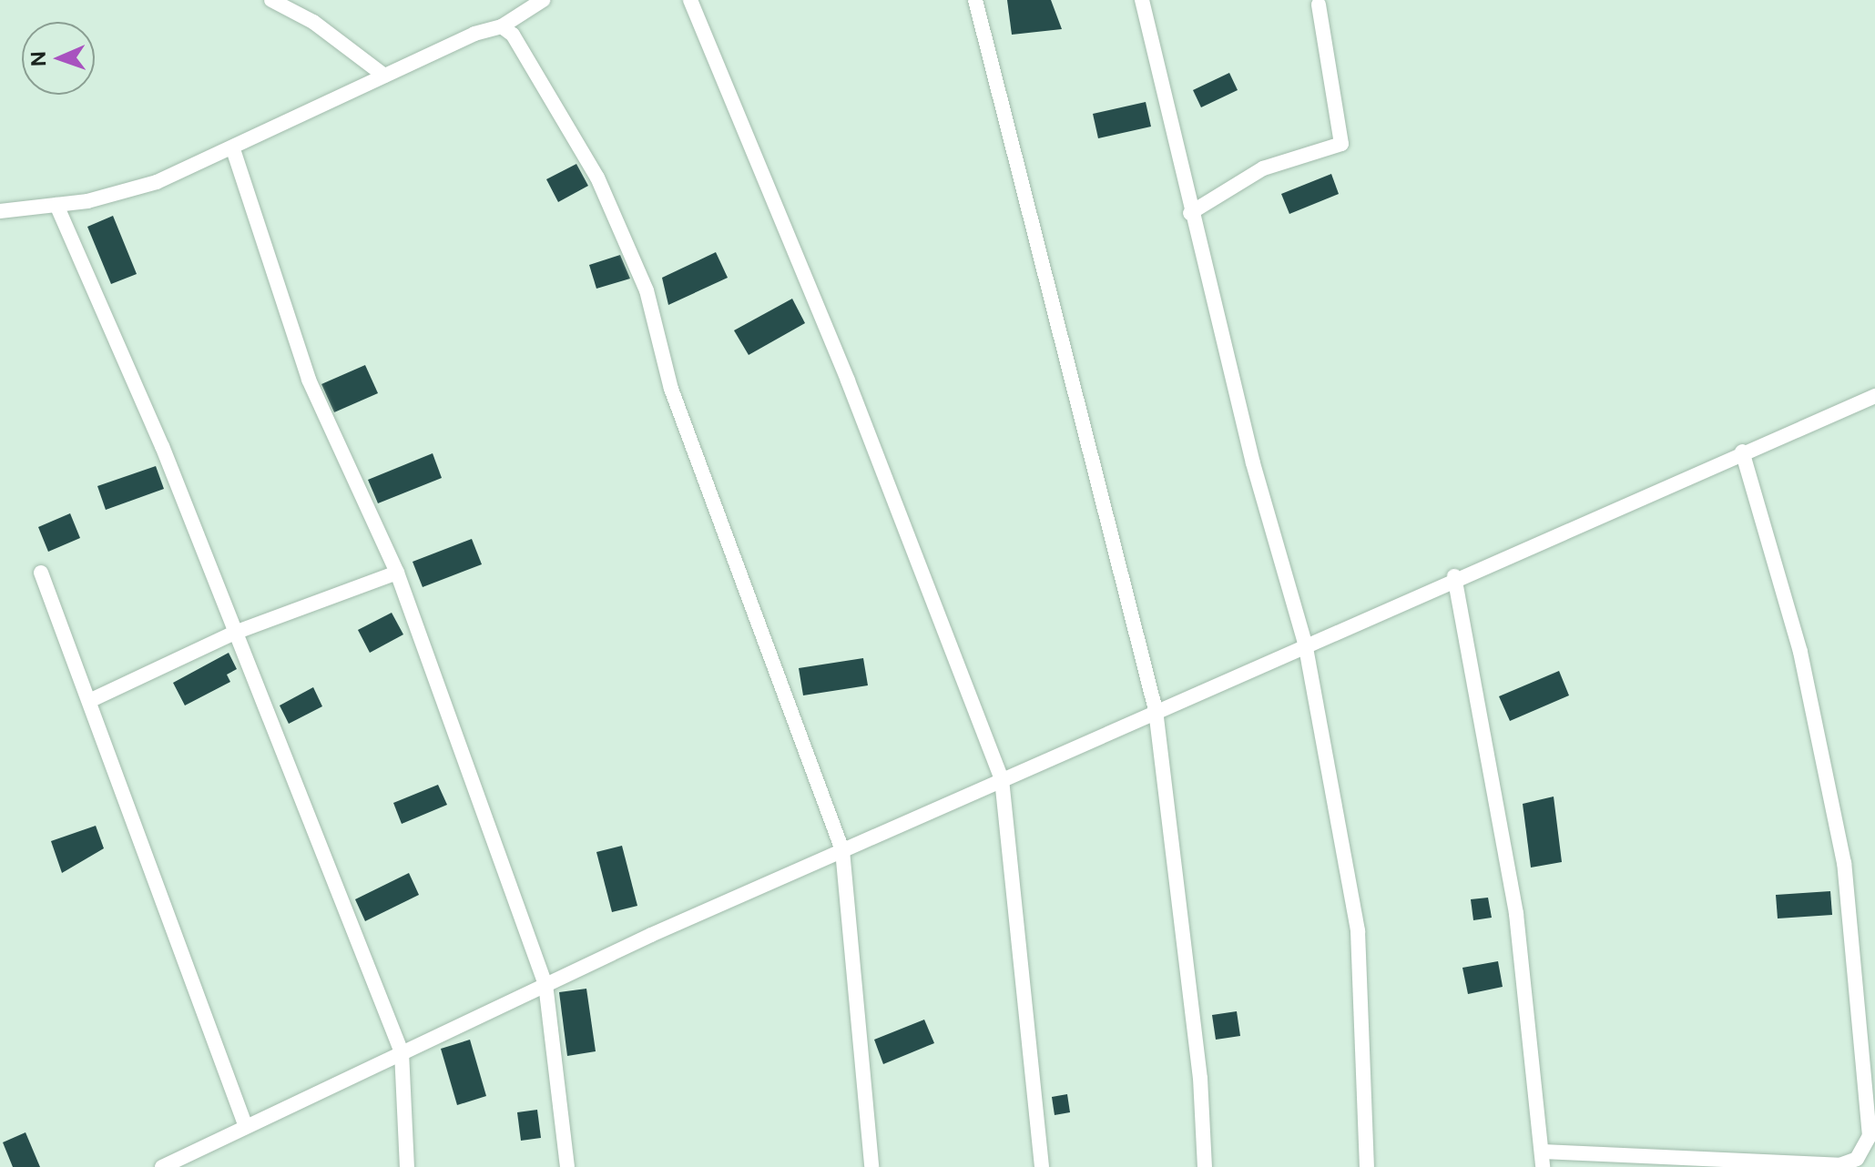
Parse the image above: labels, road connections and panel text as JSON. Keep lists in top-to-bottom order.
{
  "north": "left"
}
